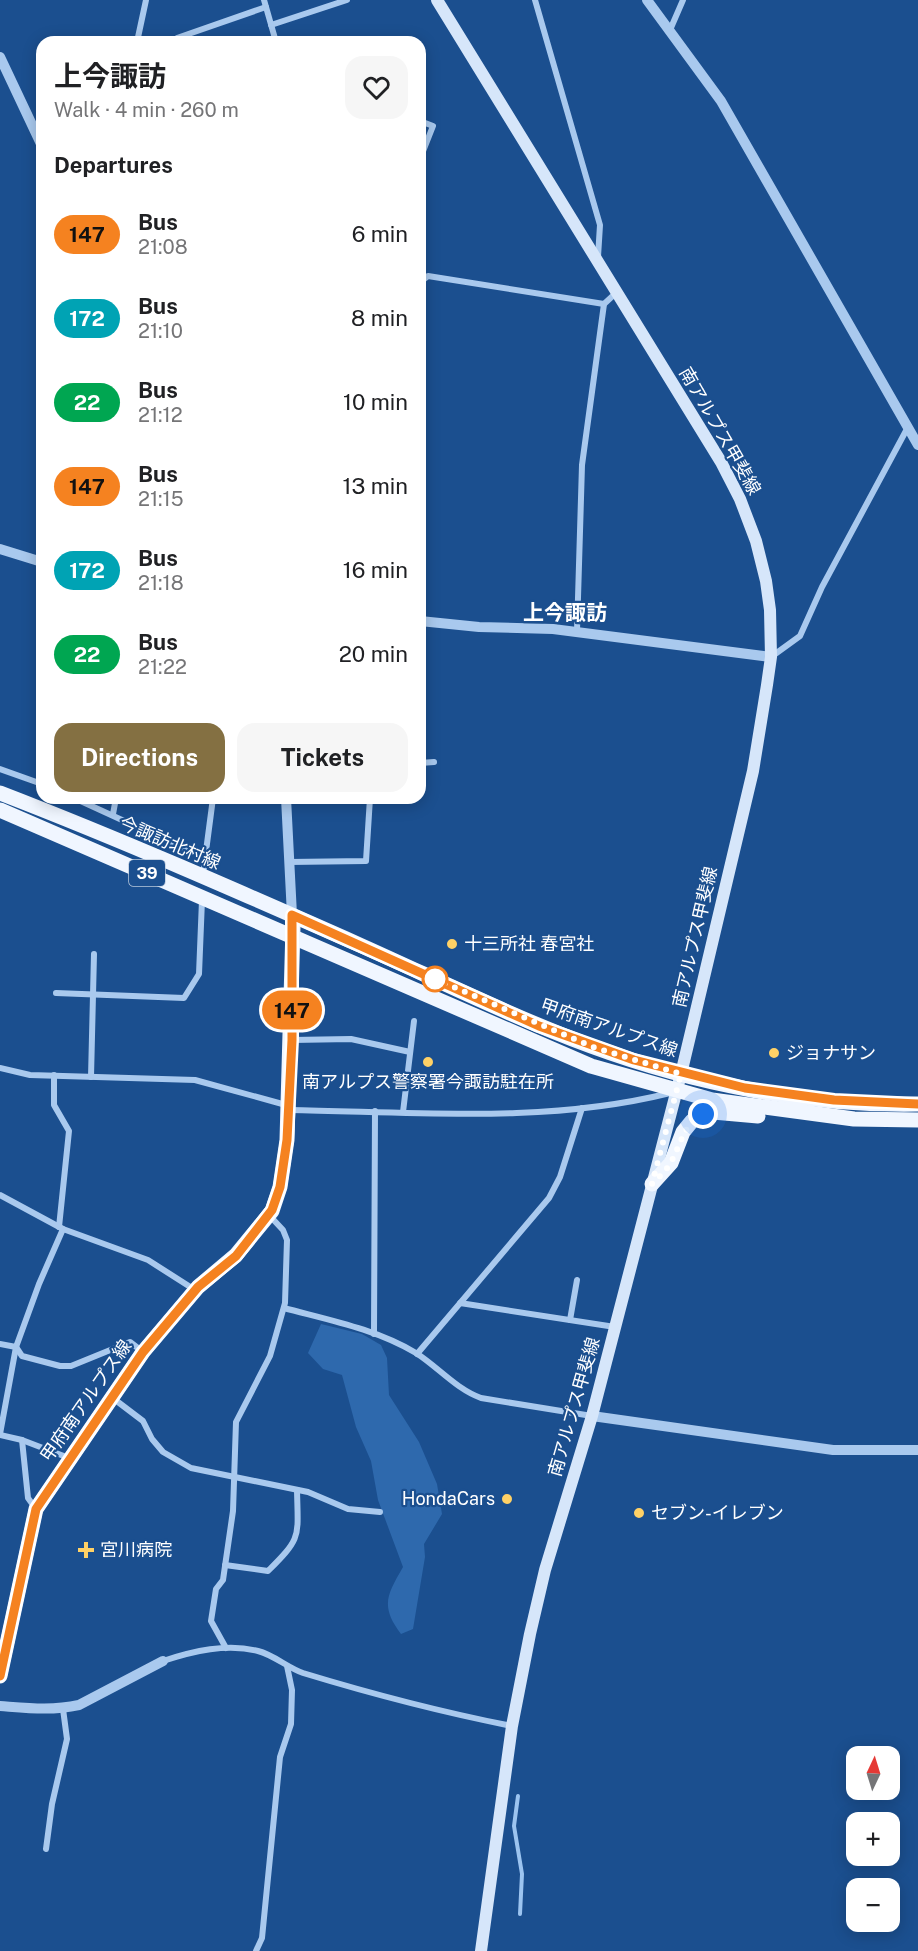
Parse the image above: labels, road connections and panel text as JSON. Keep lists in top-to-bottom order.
{
  "streets": {
    "main road": [
      "南アルプス甲斐線",
      "今諏訪北村線",
      "39",
      "甲府南アルプス線"
    ]
  },
  "crossings": [
    ["南アルプス甲斐線", "甲府南アルプス線"],
    ["今諏訪北村線", "甲府南アルプス線"]
  ],
  "districts": ["上今諏訪"],
  "places": {
    "other": [
      "十三所社 春宮社",
      "ジョナサン",
      "南アルプス警察署今諏訪駐在所",
      "HondaCars",
      "セブン-イレブン"
    ],
    "health": ["宮川病院"]
  },
  "lines": ["bus line 147"],
  "north": "top",
  "page": {
    "on_map": "147",
    "heading": [
      ["上今諏訪", "Walk · 4 min · 260 m"],
      "Departures"
    ],
    "list": [
      {
        "mark": "147",
        "name": "Bus",
        "note": "21:08",
        "value": "6 min"
      },
      {
        "mark": "172",
        "name": "Bus",
        "note": "21:10",
        "value": "8 min"
      },
      {
        "mark": "22",
        "name": "Bus",
        "note": "21:12",
        "value": "10 min"
      },
      {
        "mark": "147",
        "name": "Bus",
        "note": "21:15",
        "value": "13 min"
      },
      {
        "mark": "172",
        "name": "Bus",
        "note": "21:18",
        "value": "16 min"
      },
      {
        "mark": "22",
        "name": "Bus",
        "note": "21:22",
        "value": "20 min"
      }
    ],
    "buttons": ["Directions", "Tickets"],
    "map_buttons": ["+", "−"]
  }
}
